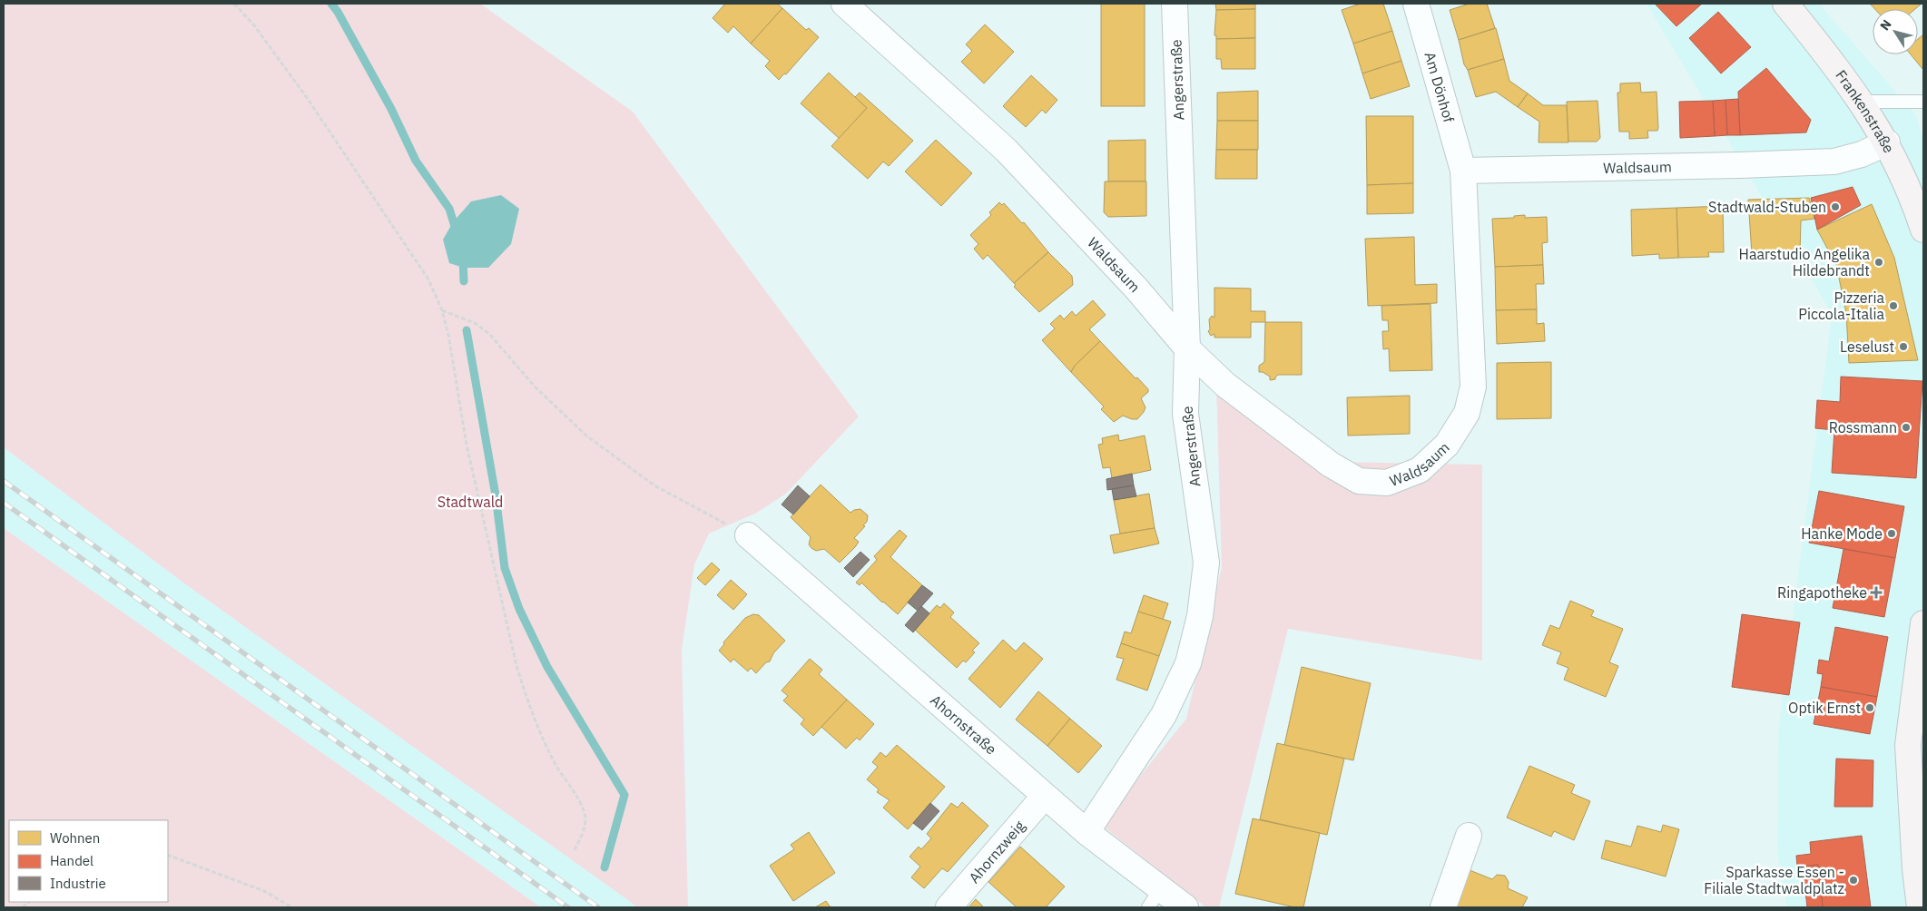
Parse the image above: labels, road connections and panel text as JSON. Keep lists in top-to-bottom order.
{
  "streets": {
    "main road": ["Frankenstraße"],
    "street": [
      "Angerstraße",
      "Am Dönhof",
      "Waldsaum",
      "Ahornstraße",
      "Ahornzweig"
    ]
  },
  "crossings": [
    ["Angerstraße", "Waldsaum"],
    ["Angerstraße", "Ahornstraße"],
    ["Am Dönhof", "Waldsaum"],
    ["Frankenstraße", "Waldsaum"],
    ["Ahornstraße", "Ahornzweig"]
  ],
  "parks": ["Stadtwald"],
  "places": {
    "other": [
      "Stadtwald-Stuben",
      "Haarstudio Angelika Hildebrandt",
      "Pizzeria Piccola-Italia",
      "Leselust",
      "Rossmann",
      "Hanke Mode",
      "Optik Ernst",
      "Sparkasse Essen - Filiale Stadtwaldplatz"
    ],
    "health": ["Ringapotheke"]
  },
  "legend": ["Wohnen", "Handel", "Industrie"],
  "north": "top left"
}
